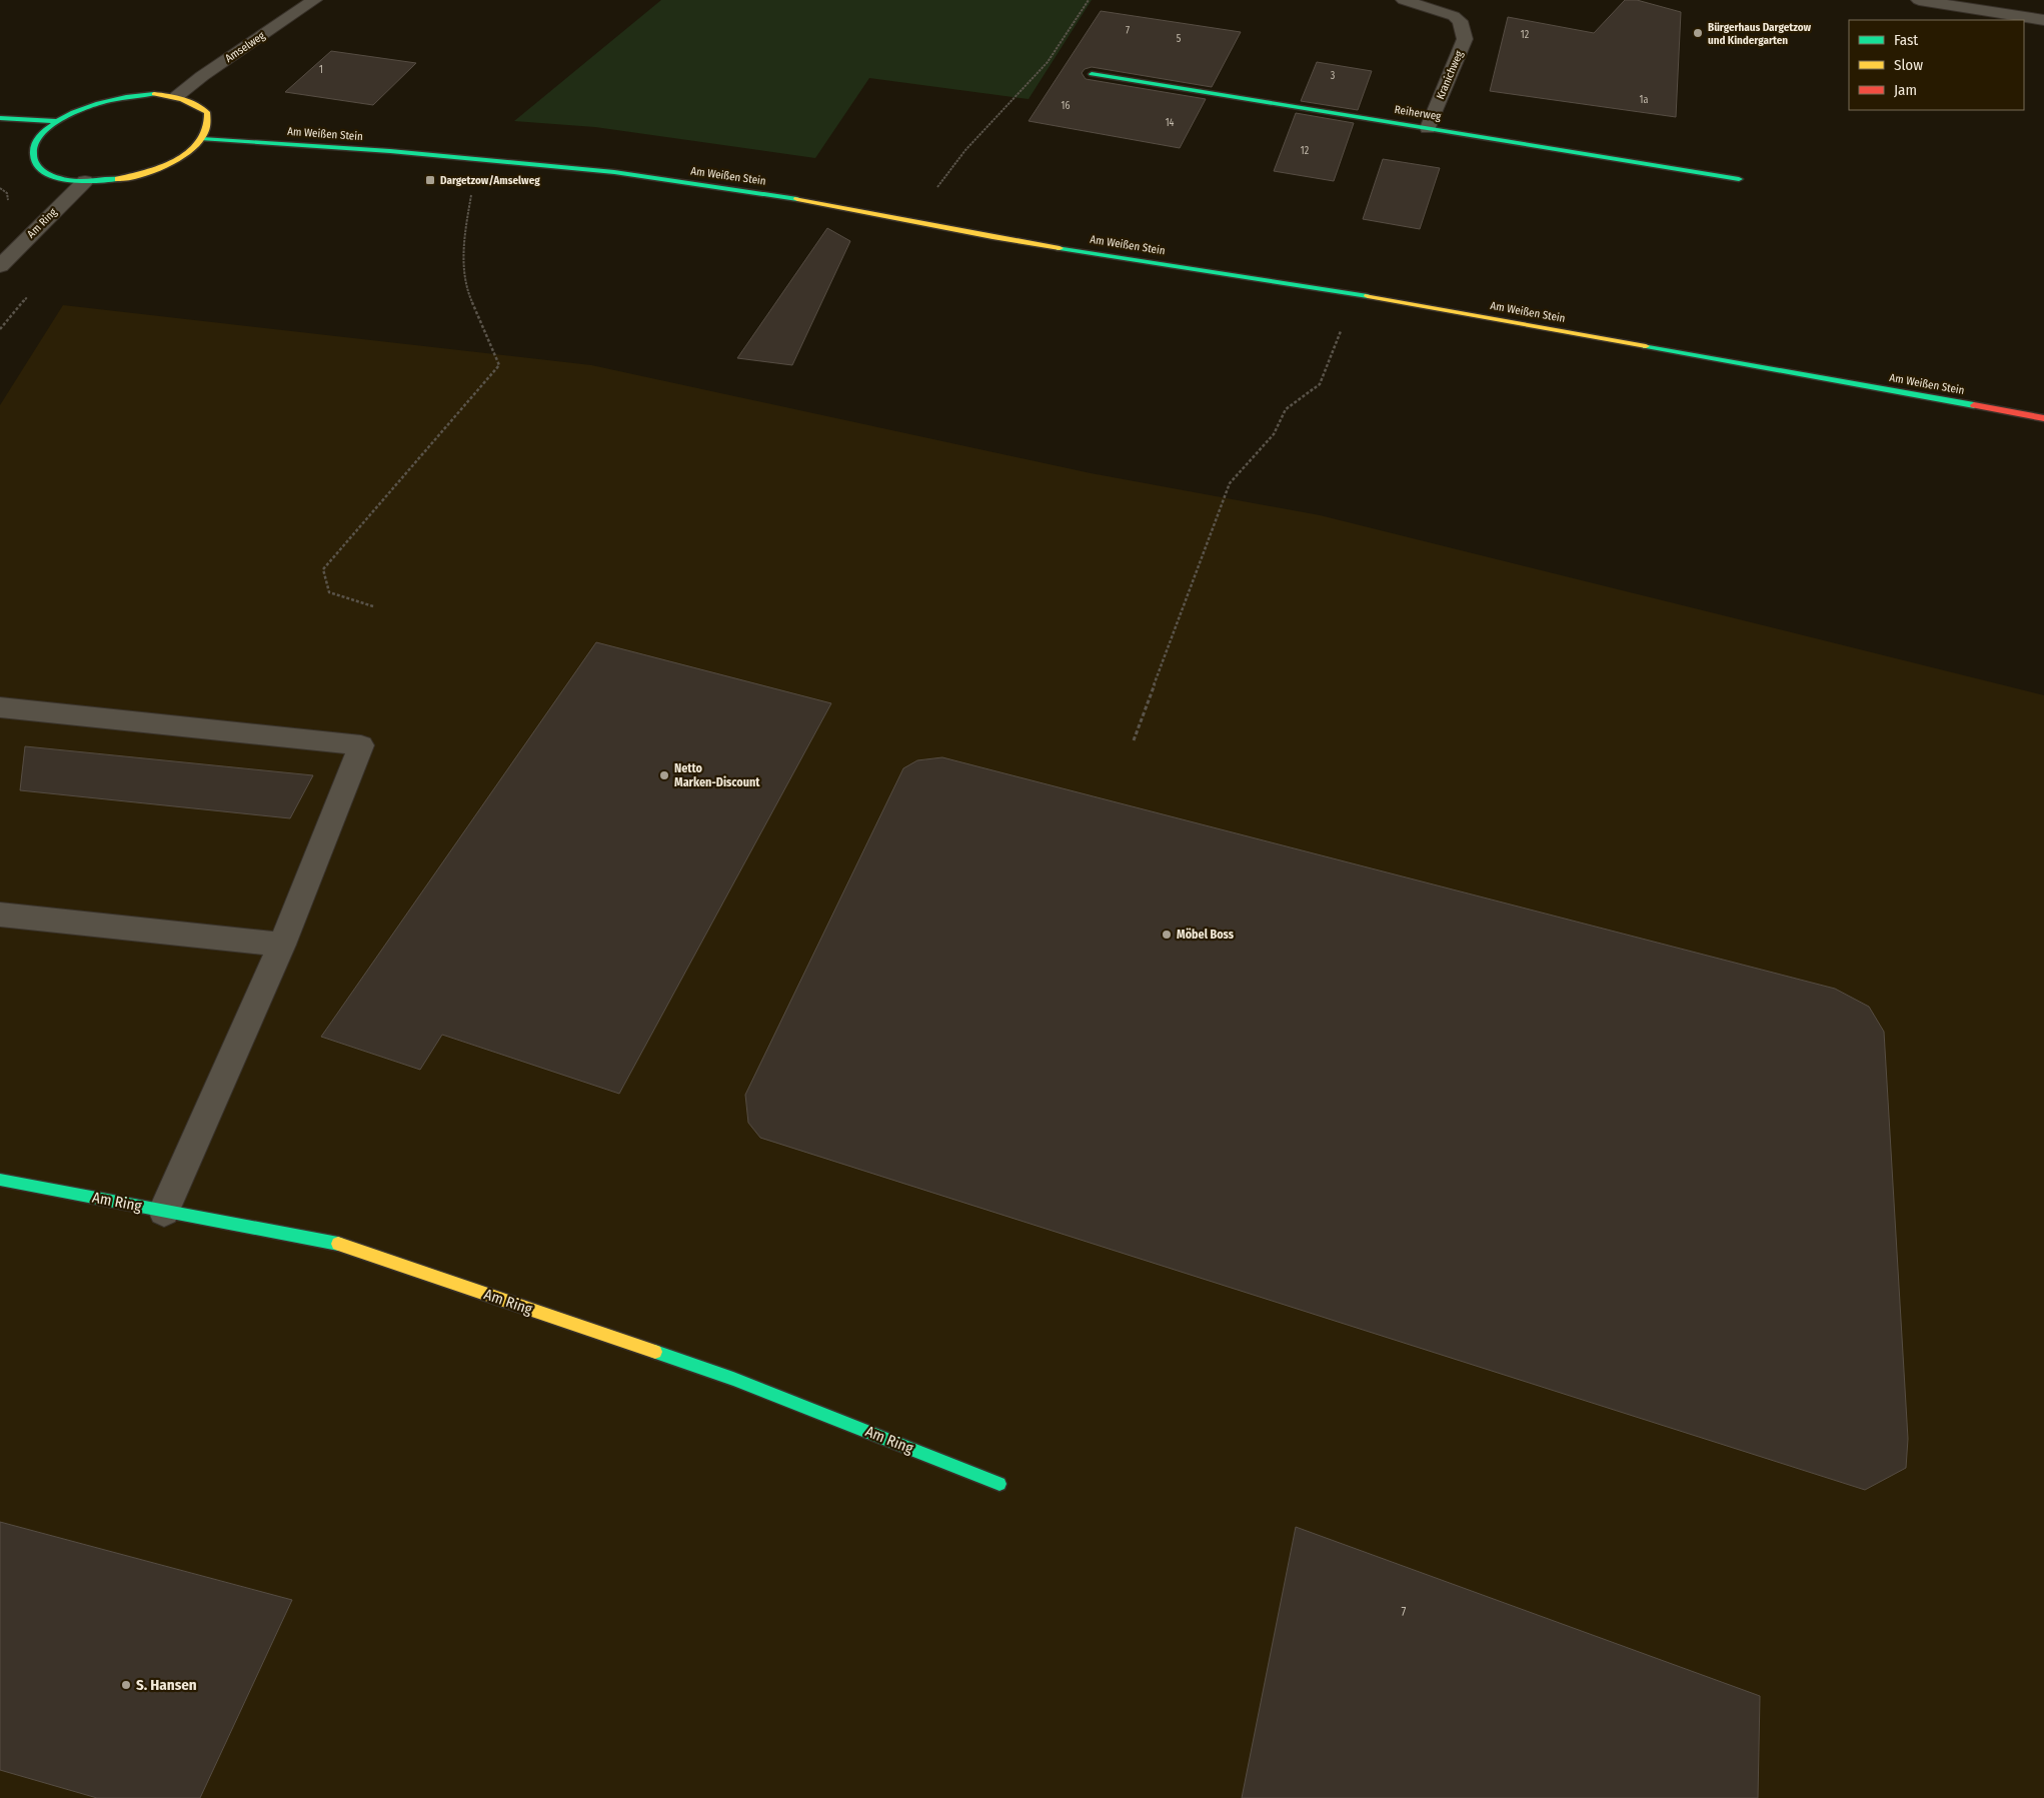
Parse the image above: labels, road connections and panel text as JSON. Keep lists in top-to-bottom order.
{
  "streets": {
    "street": [
      "Amselweg",
      "Kranichweg",
      "Reiherweg",
      "Am Weißen Stein",
      "Am Ring"
    ]
  },
  "crossings": [
    ["Kranichweg", "Reiherweg"]
  ],
  "places": {
    "other": [
      "Bürgerhaus Dargetzow und Kindergarten",
      "Netto Marken-Discount",
      "Möbel Boss",
      "S. Hansen"
    ],
    "transit": ["Dargetzow/Amselweg"]
  },
  "house_numbers": [
    "7",
    "12",
    "5",
    "1",
    "3",
    "1a",
    "16",
    "14",
    "12",
    "7"
  ],
  "legend": ["Fast", "Slow", "Jam"]
}
